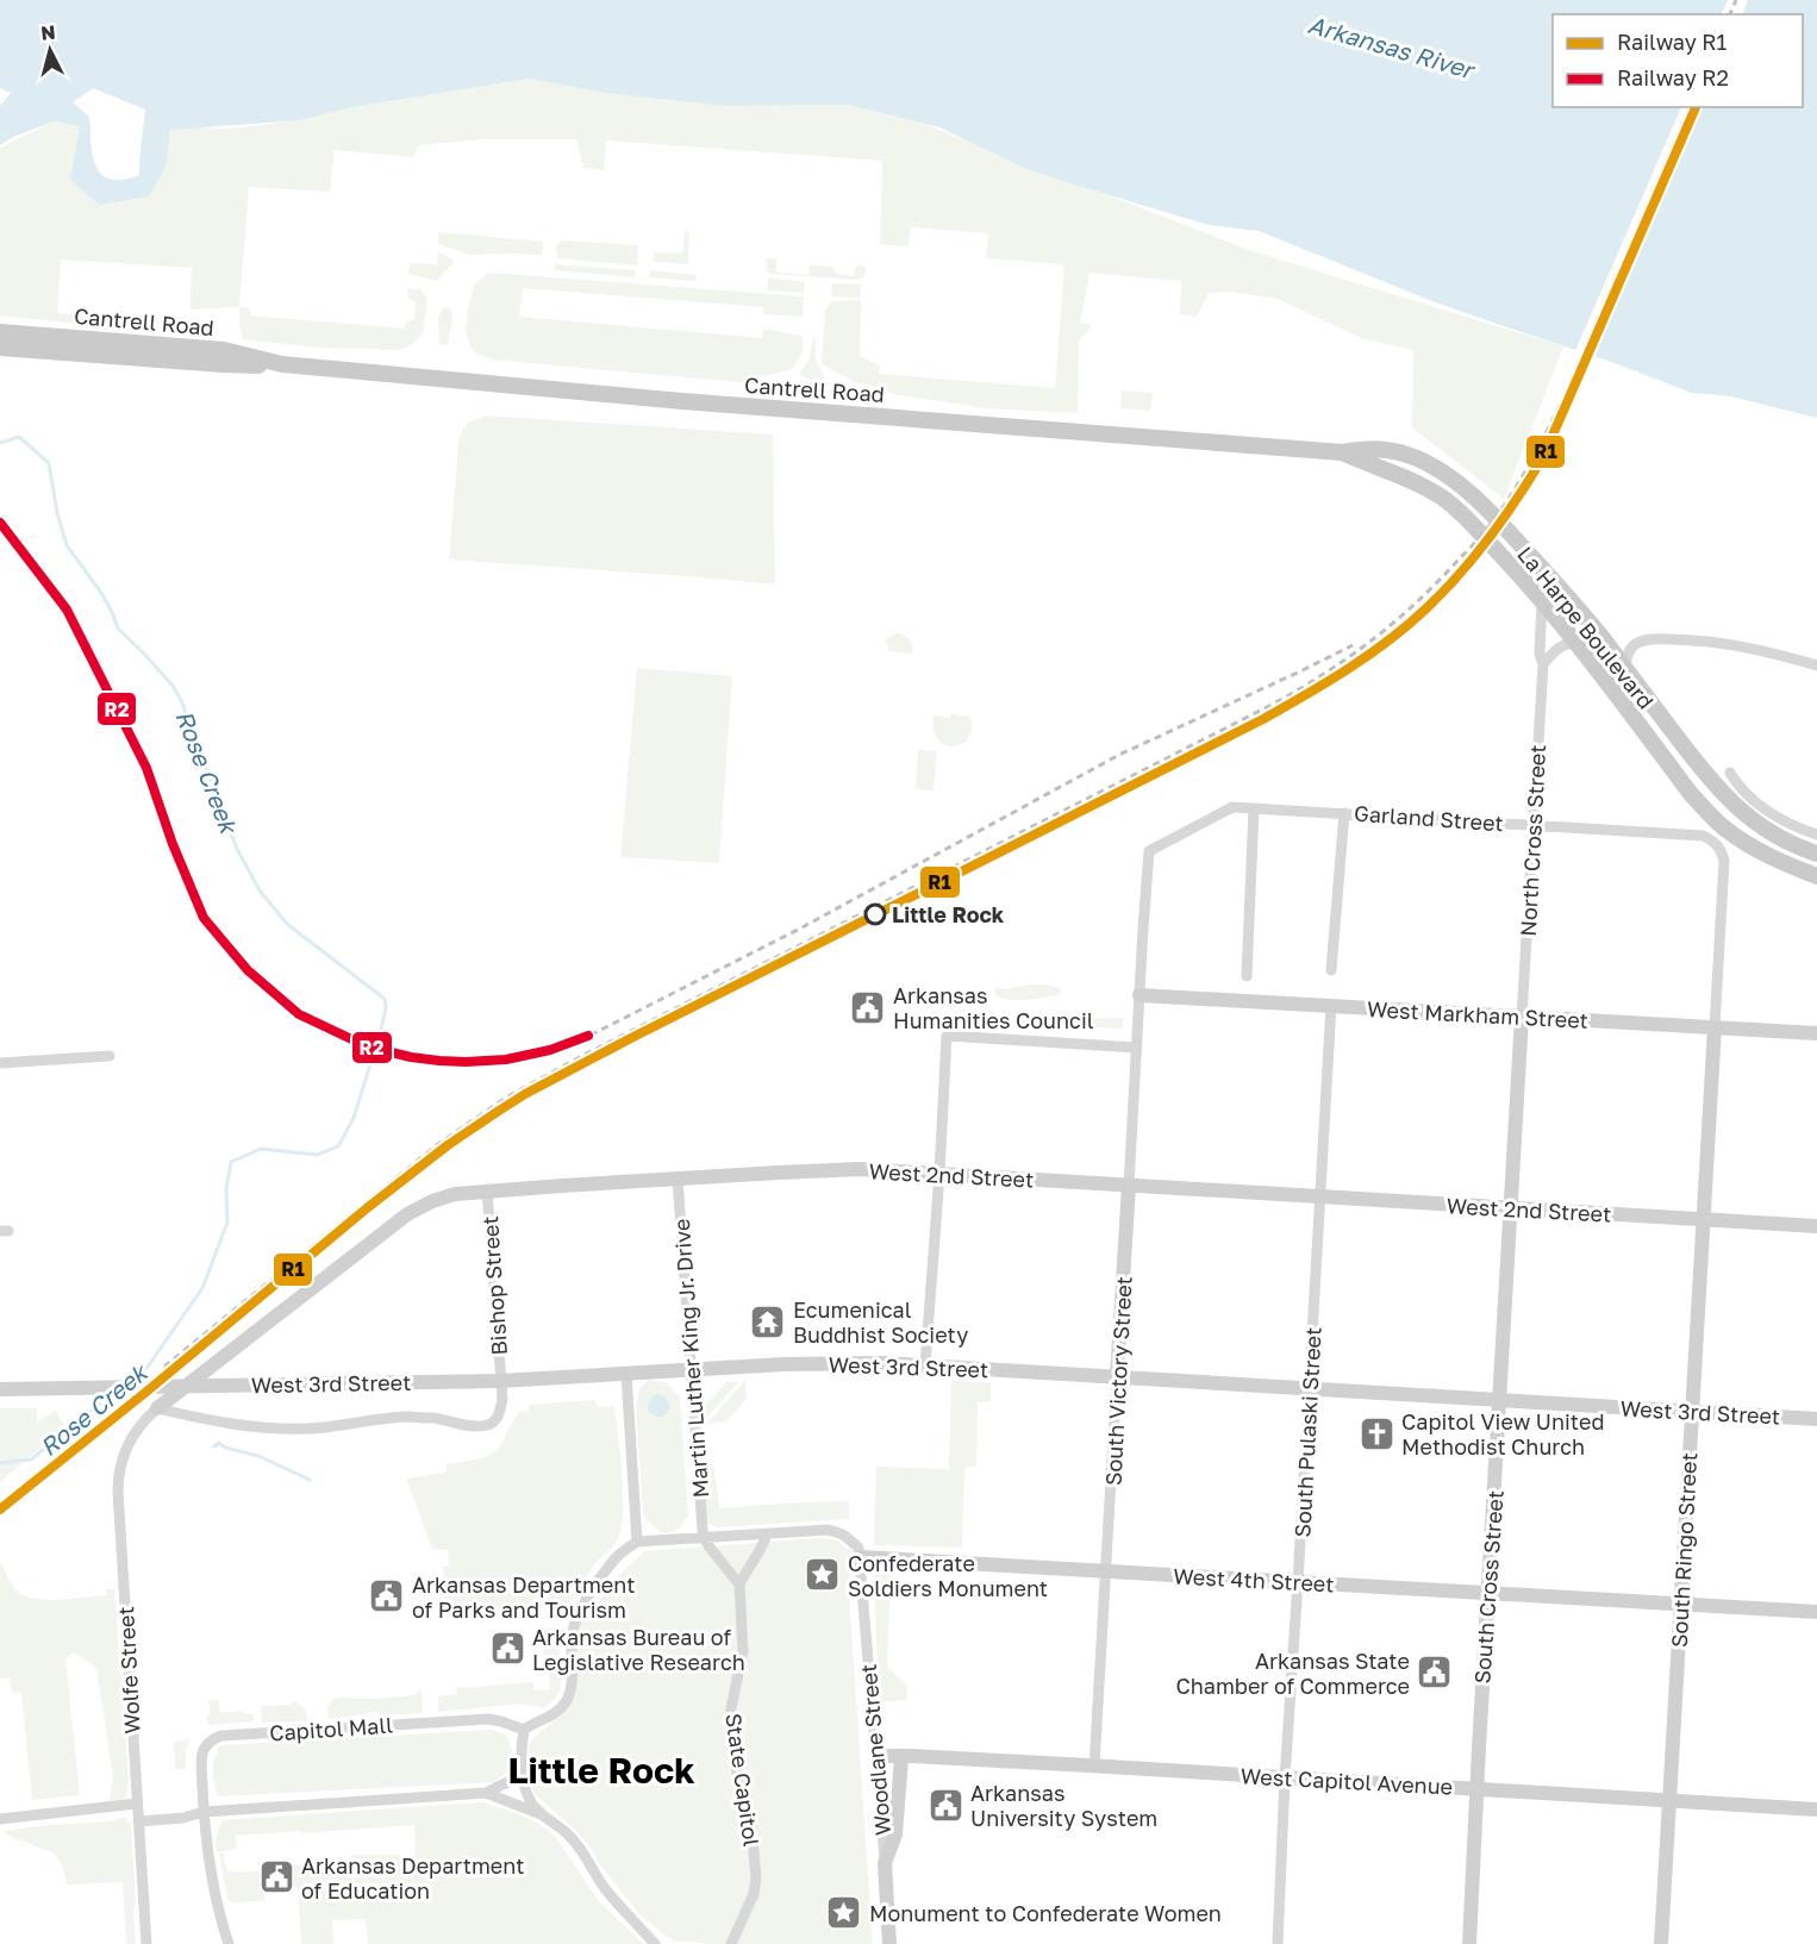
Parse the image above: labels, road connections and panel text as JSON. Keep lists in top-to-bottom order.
{
  "streets": {
    "main road": ["Cantrell Road", "La Harpe Boulevard"],
    "street": [
      "Garland Street",
      "North Cross Street",
      "West Markham Street",
      "West 2nd Street",
      "Bishop Street",
      "Martin Luther King Jr. Drive",
      "West 3rd Street",
      "South Victory Street",
      "South Pulaski Street",
      "South Ringo Street",
      "West 4th Street",
      "South Cross Street",
      "Wolfe Street",
      "Capitol Mall",
      "Woodlane Street",
      "State Capitol",
      "West Capitol Avenue"
    ]
  },
  "crossings": [
    ["Cantrell Road", "La Harpe Boulevard"],
    ["La Harpe Boulevard", "North Cross Street"],
    ["Garland Street", "North Cross Street"],
    ["Garland Street", "West Markham Street"],
    ["Garland Street", "South Victory Street"],
    ["Garland Street", "South Ringo Street"],
    ["North Cross Street", "West Markham Street"],
    ["North Cross Street", "South Cross Street"],
    ["West Markham Street", "South Victory Street"],
    ["West Markham Street", "South Pulaski Street"],
    ["West Markham Street", "South Ringo Street"],
    ["West Markham Street", "South Cross Street"],
    ["West 2nd Street", "Bishop Street"],
    ["West 2nd Street", "Martin Luther King Jr. Drive"],
    ["West 2nd Street", "South Victory Street"],
    ["West 2nd Street", "South Pulaski Street"],
    ["West 2nd Street", "South Ringo Street"],
    ["West 2nd Street", "South Cross Street"],
    ["West 2nd Street", "Wolfe Street"],
    ["Bishop Street", "West 3rd Street"],
    ["Bishop Street", "Wolfe Street"],
    ["Martin Luther King Jr. Drive", "West 3rd Street"],
    ["West 3rd Street", "South Victory Street"],
    ["West 3rd Street", "South Pulaski Street"],
    ["West 3rd Street", "South Ringo Street"],
    ["West 3rd Street", "South Cross Street"],
    ["South Victory Street", "West 4th Street"],
    ["South Victory Street", "West Capitol Avenue"],
    ["South Pulaski Street", "West 4th Street"],
    ["South Pulaski Street", "West Capitol Avenue"],
    ["South Ringo Street", "West 4th Street"],
    ["South Ringo Street", "West Capitol Avenue"],
    ["West 4th Street", "South Cross Street"],
    ["West 4th Street", "Woodlane Street"],
    ["South Cross Street", "West Capitol Avenue"],
    ["Woodlane Street", "West Capitol Avenue"]
  ],
  "districts": ["Little Rock"],
  "water": ["Arkansas River", "Rose Creek"],
  "places": {
    "other": ["Little Rock"],
    "public building": [
      "Arkansas Humanities Council",
      "Arkansas Department of Parks and Tourism",
      "Arkansas Bureau of Legislative Research",
      "Arkansas State Chamber of Commerce",
      "Arkansas University System",
      "Arkansas Department of Education"
    ],
    "temple": ["Ecumenical Buddhist Society"],
    "church": ["Capitol View United Methodist Church"],
    "place": ["Confederate Soldiers Monument", "Monument to Confederate Women"]
  },
  "lines": ["rail line R1", "rail line R2"],
  "legend": ["Railway R1", "Railway R2"],
  "north": "top"
}
